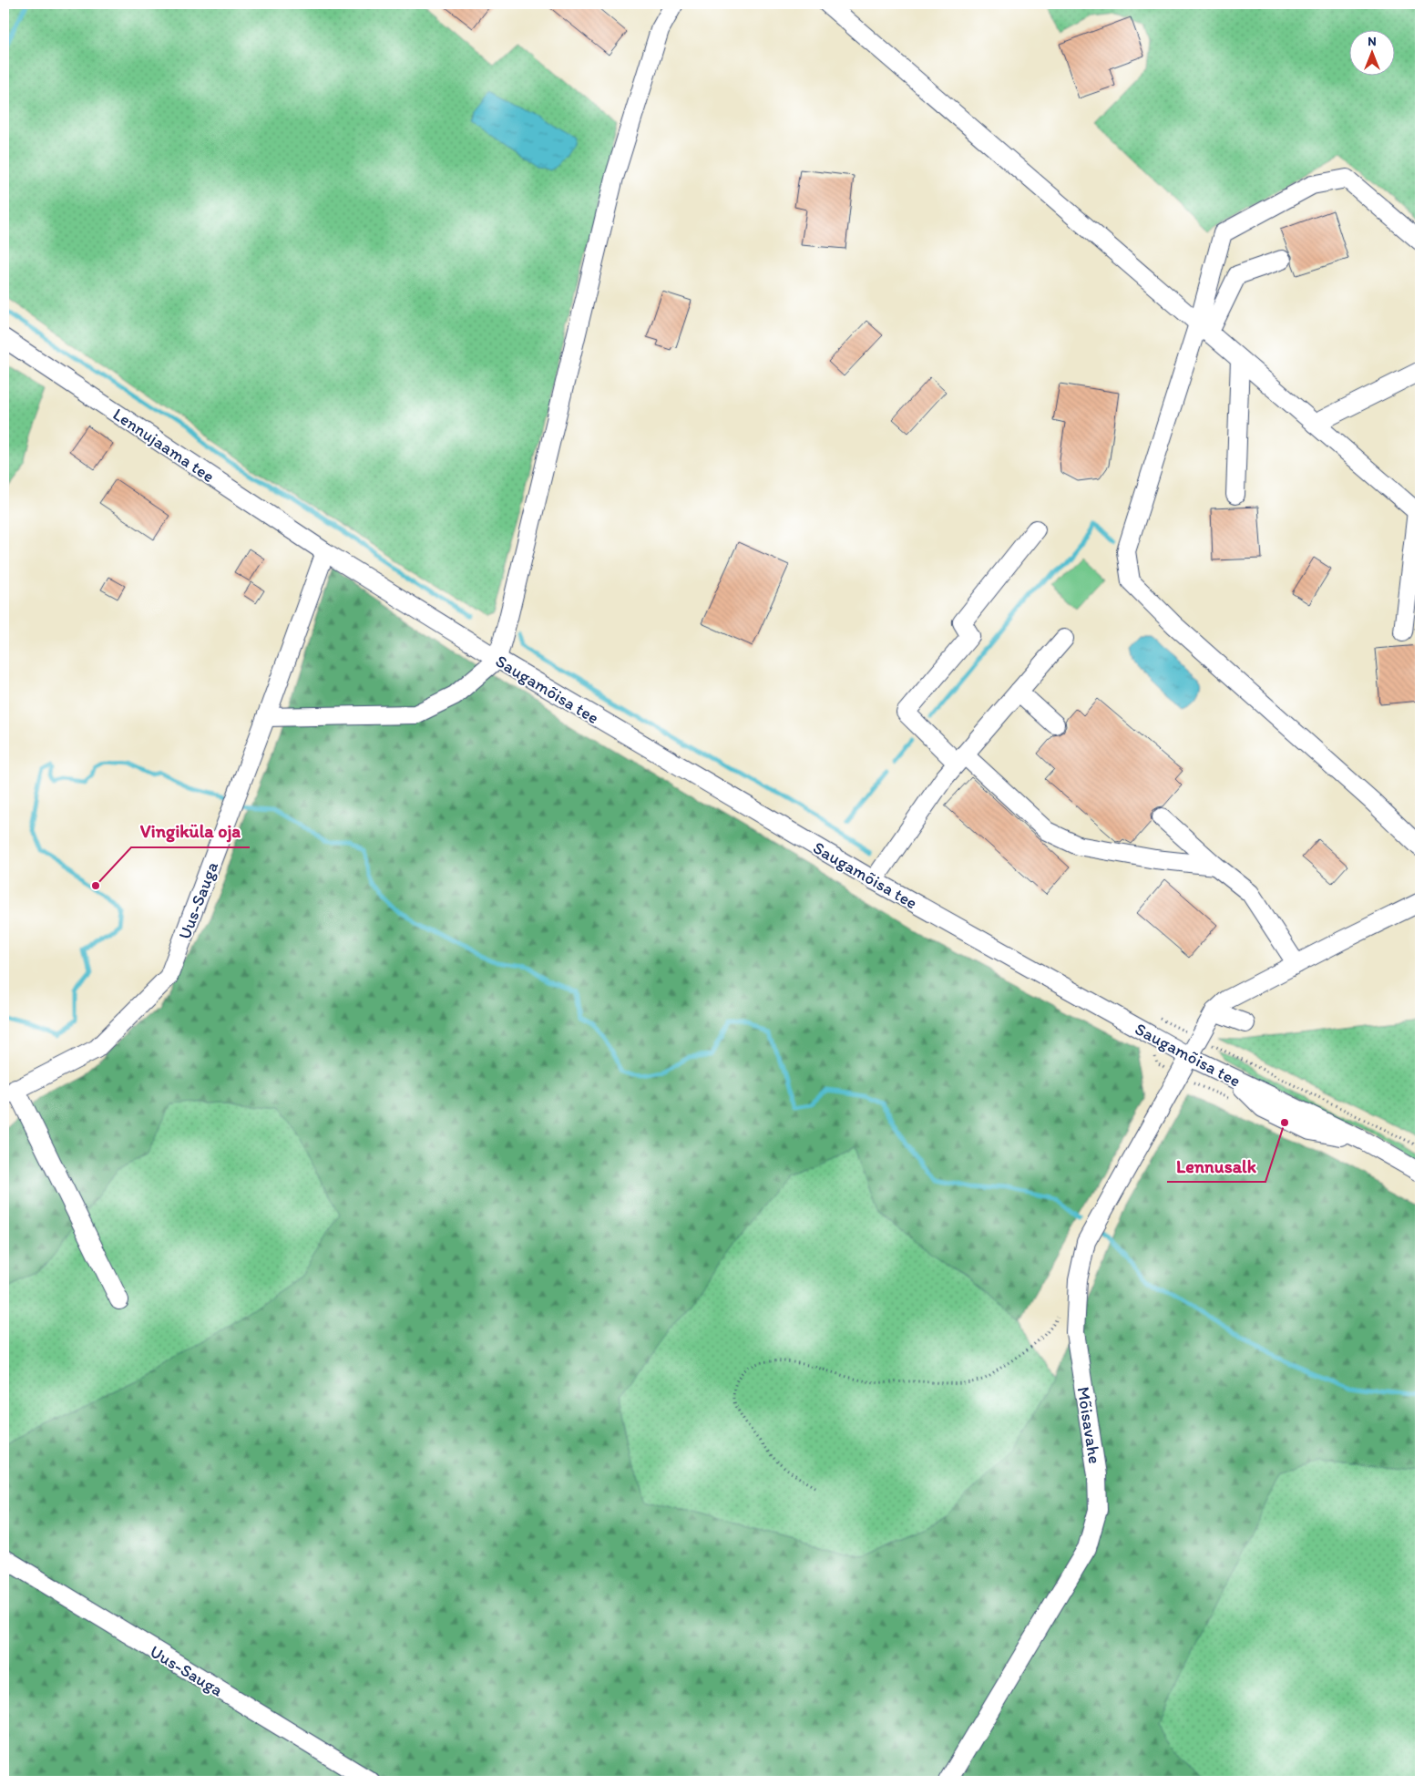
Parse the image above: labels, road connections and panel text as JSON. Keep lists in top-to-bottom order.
{
  "streets": {
    "street": [
      "Lennujaama tee",
      "Saugamõisa tee",
      "Uus-Sauga",
      "Mõisavahe"
    ]
  },
  "crossings": [
    ["Lennujaama tee", "Saugamõisa tee"],
    ["Lennujaama tee", "Uus-Sauga"],
    ["Saugamõisa tee", "Uus-Sauga"],
    ["Saugamõisa tee", "Mõisavahe"]
  ],
  "places": ["Vingiküla oja", "Lennusalk"],
  "north": "top"
}
